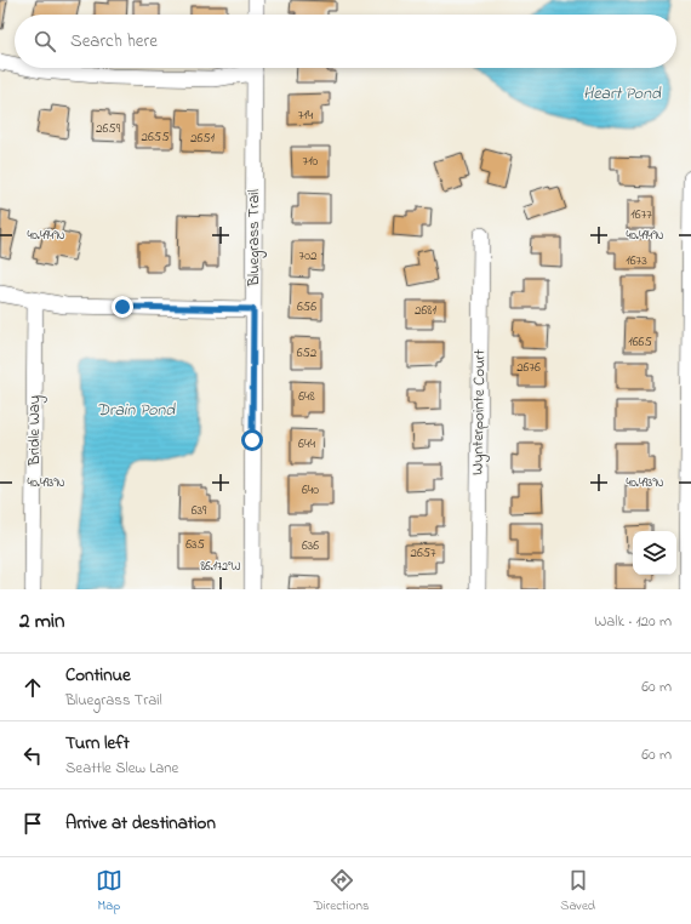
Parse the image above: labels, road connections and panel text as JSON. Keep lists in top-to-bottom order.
{
  "streets": {
    "street": ["Bluegrass Trail", "Wynterpointe Court", "Bridle Way"]
  },
  "water": ["Heart Pond", "Drain Pond"],
  "house_numbers": [
    "714",
    "2659",
    "2655",
    "2651",
    "710",
    "1677",
    "702",
    "1673",
    "656",
    "2681",
    "1665",
    "652",
    "2676",
    "648",
    "644",
    "640",
    "639",
    "635",
    "636",
    "2657"
  ],
  "page": {
    "search": "Search here",
    "heading": ["2 min", "Walk · 120 m"],
    "list": [
      ["Continue", "Bluegrass Trail", "60 m"],
      ["Turn left", "Seattle Slew Lane", "60 m"],
      "Arrive at destination"
    ],
    "nav": ["Map", "Directions", "Saved"]
  },
  "coordinates": ["40.494°N", "40.493°N", "86.172°W"]
}
